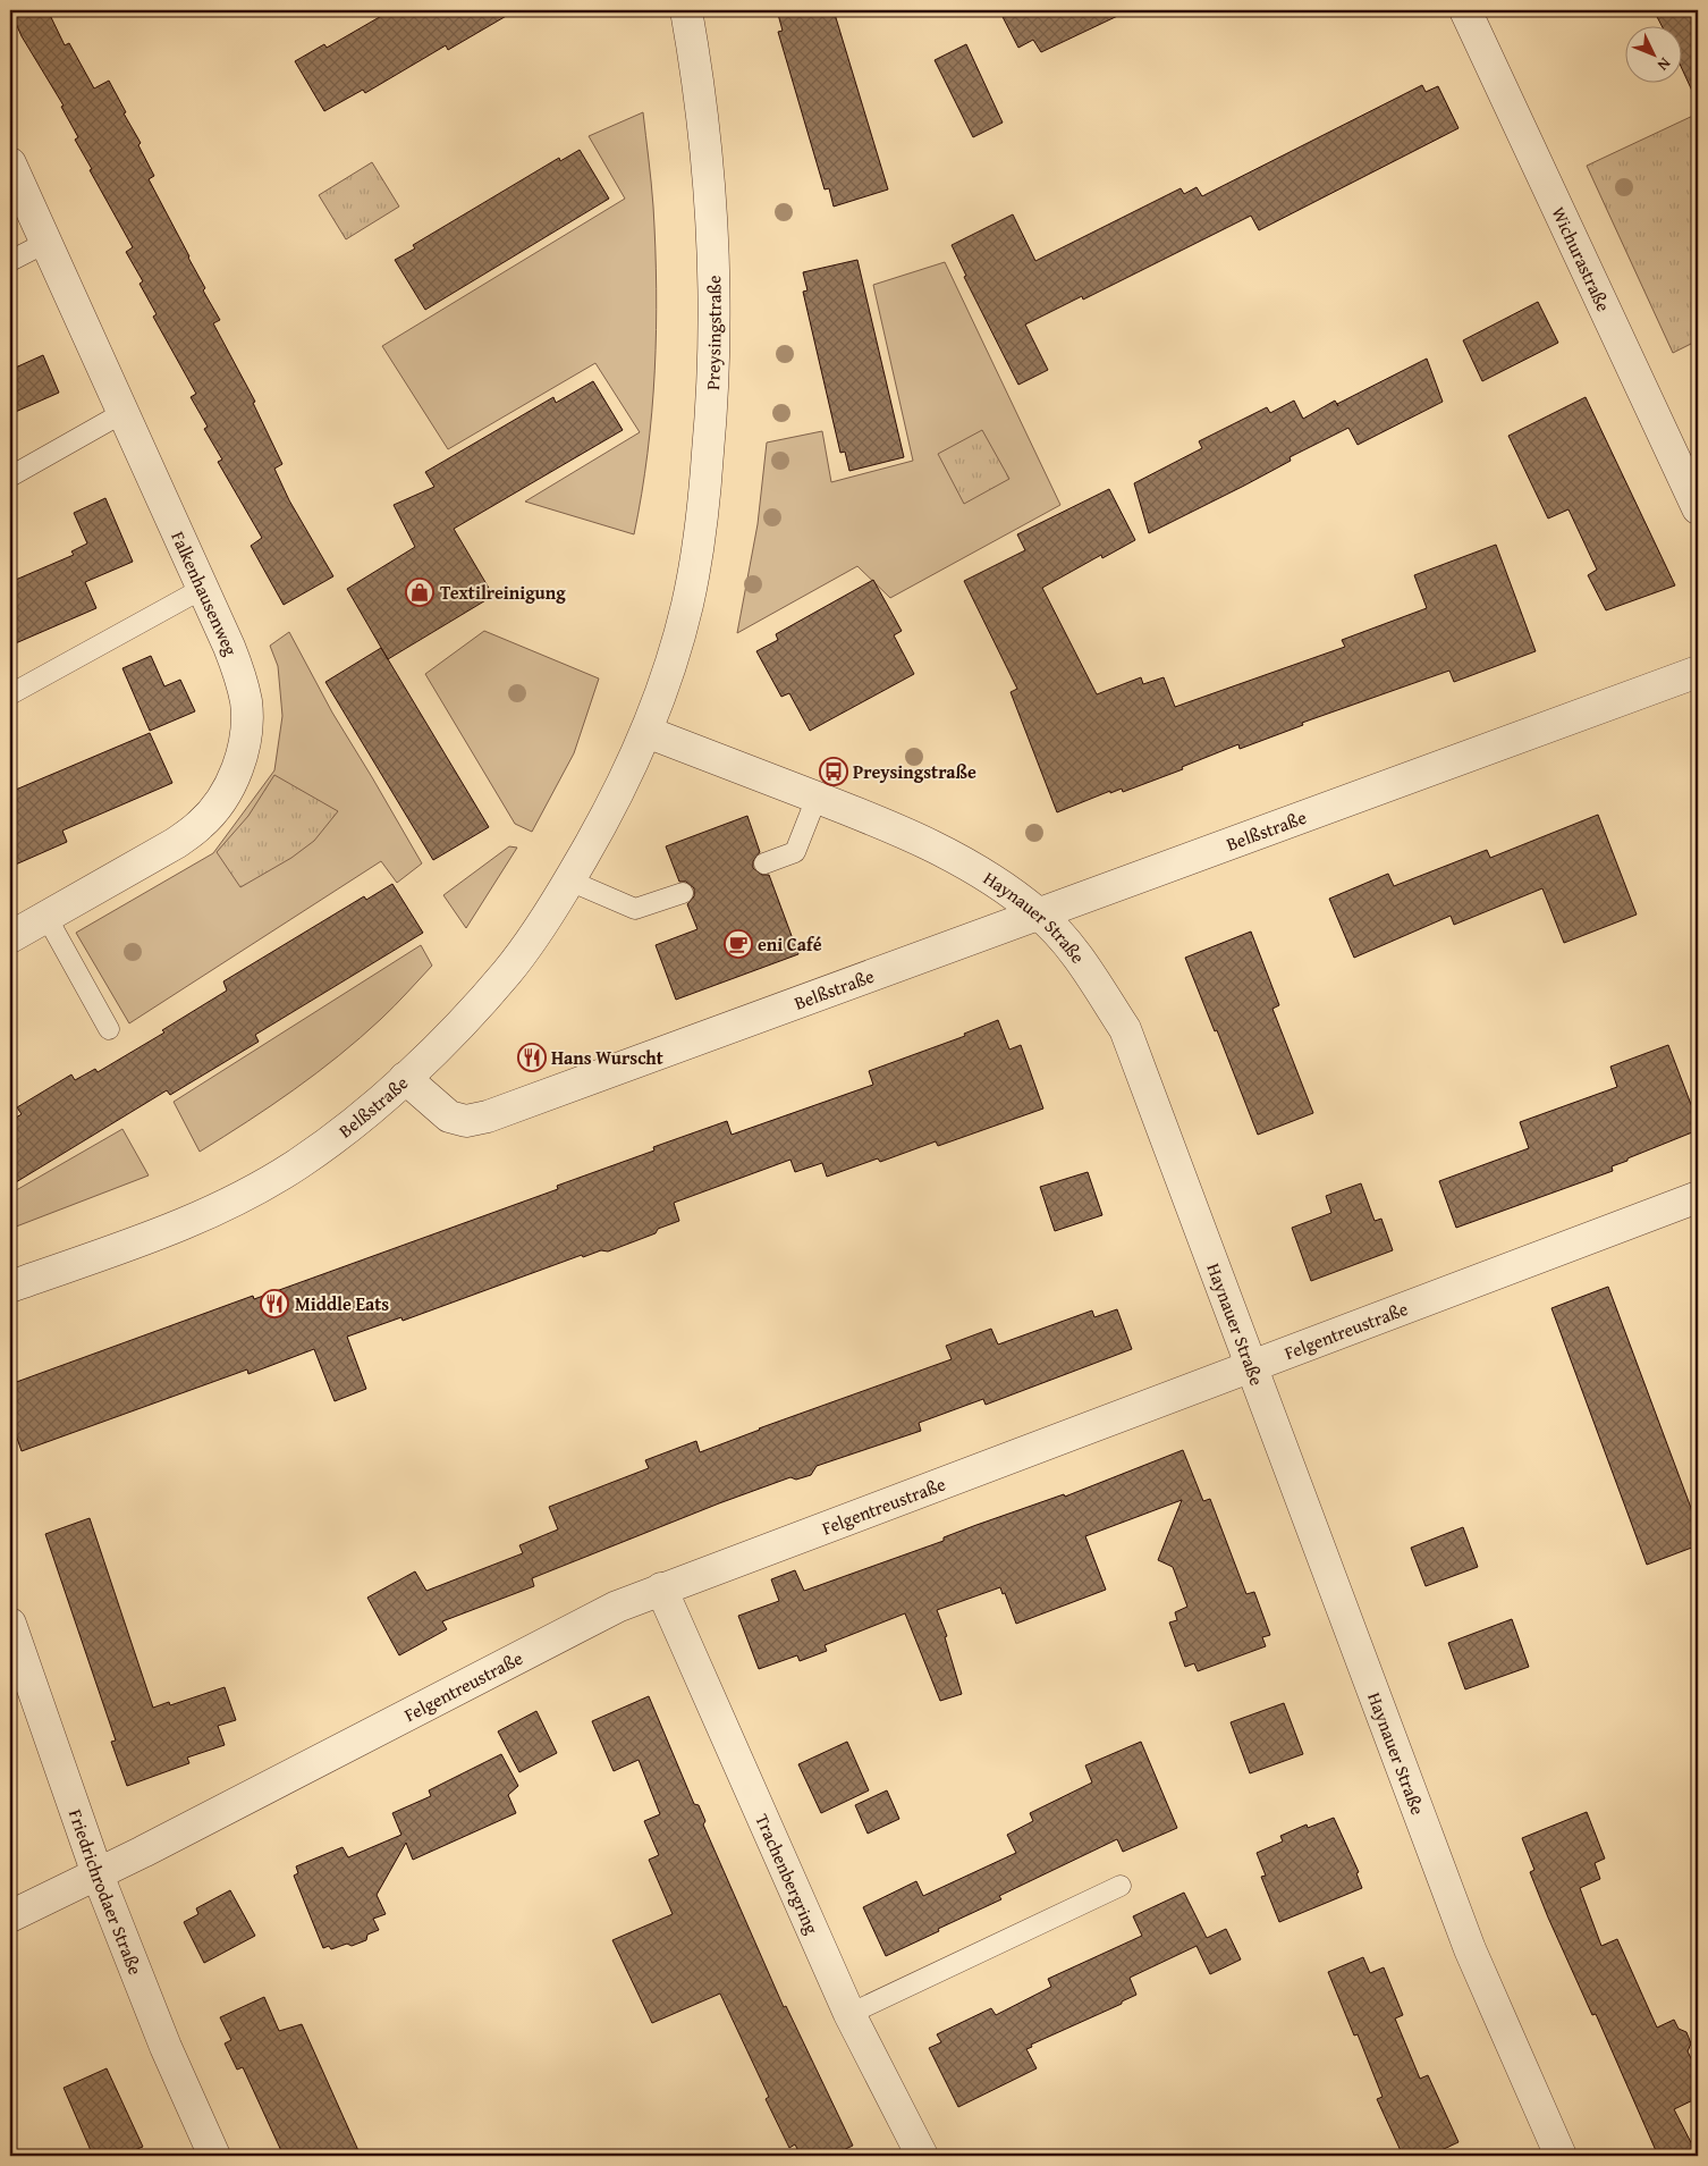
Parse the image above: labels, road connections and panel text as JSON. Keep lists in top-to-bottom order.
{
  "streets": {
    "street": [
      "Wichurastraße",
      "Preysingstraße",
      "Falkenhausenweg",
      "Belßstraße",
      "Haynauer Straße",
      "Felgentreustraße",
      "Trachenbergring",
      "Friedrichrodaer Straße"
    ]
  },
  "crossings": [
    ["Preysingstraße", "Belßstraße"],
    ["Preysingstraße", "Haynauer Straße"],
    ["Belßstraße", "Haynauer Straße"],
    ["Haynauer Straße", "Felgentreustraße"],
    ["Felgentreustraße", "Trachenbergring"],
    ["Felgentreustraße", "Friedrichrodaer Straße"]
  ],
  "places": {
    "shop": ["Textilreinigung"],
    "bus stop": ["Preysingstraße"],
    "cafe": ["eni Café"],
    "restaurant": ["Hans Wurscht", "Middle Eats"]
  },
  "north": "bottom right"
}
